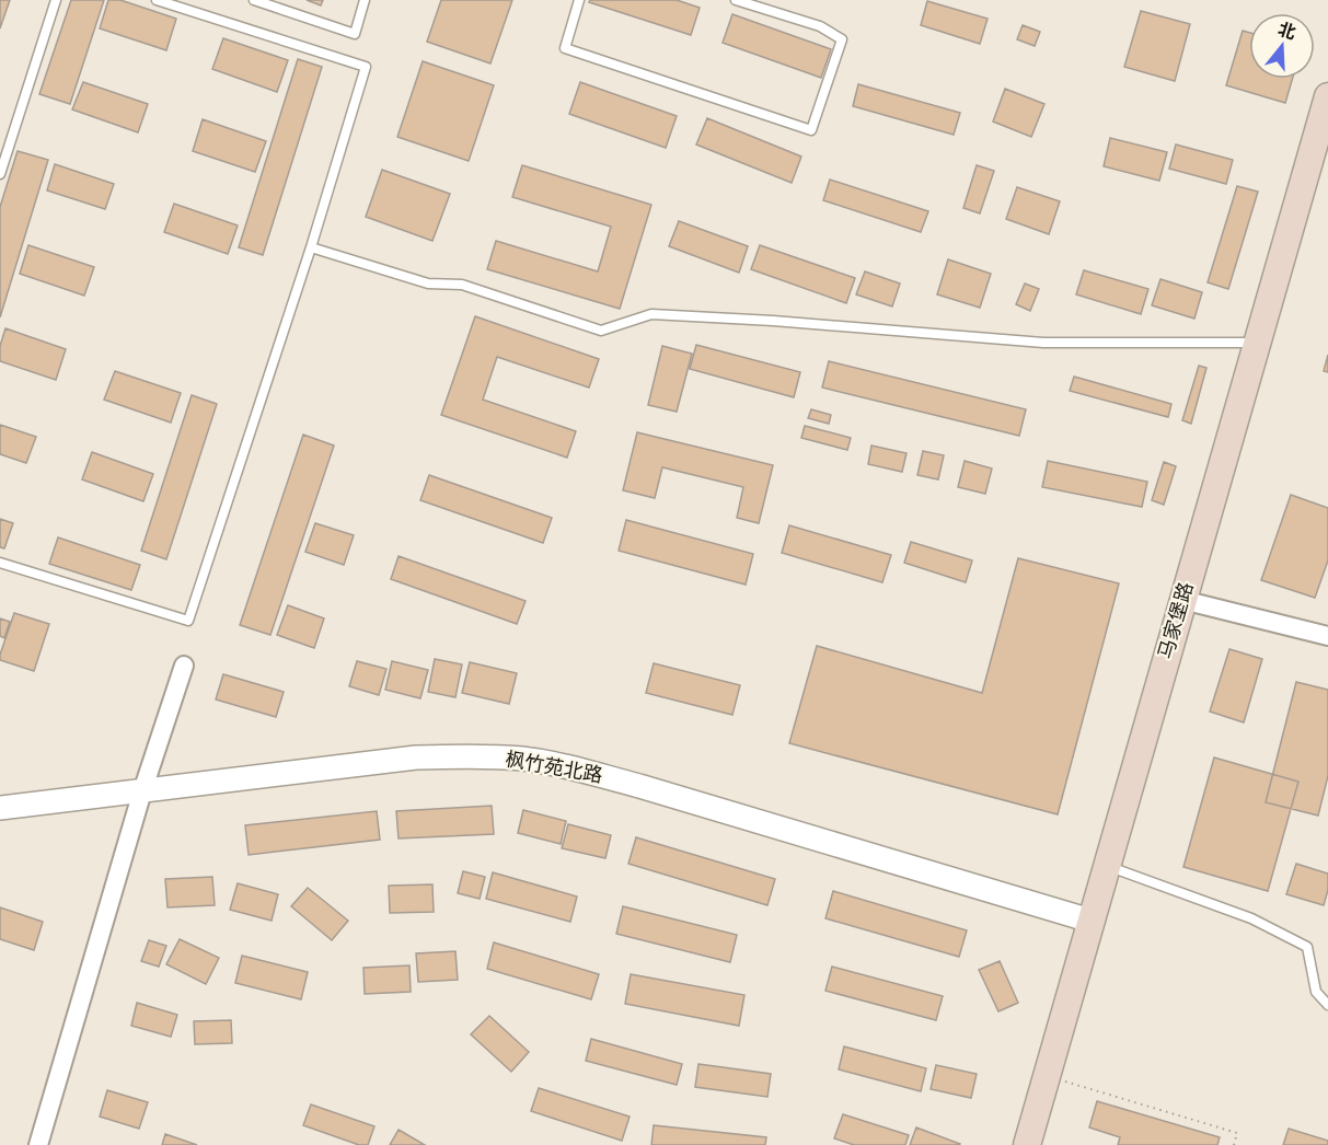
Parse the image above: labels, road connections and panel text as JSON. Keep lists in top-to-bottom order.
{
  "streets": {
    "main road": ["马家堡路"],
    "street": ["枫竹苑北路"]
  },
  "crossings": [
    ["马家堡路", "枫竹苑北路"]
  ],
  "north": "top"
}
